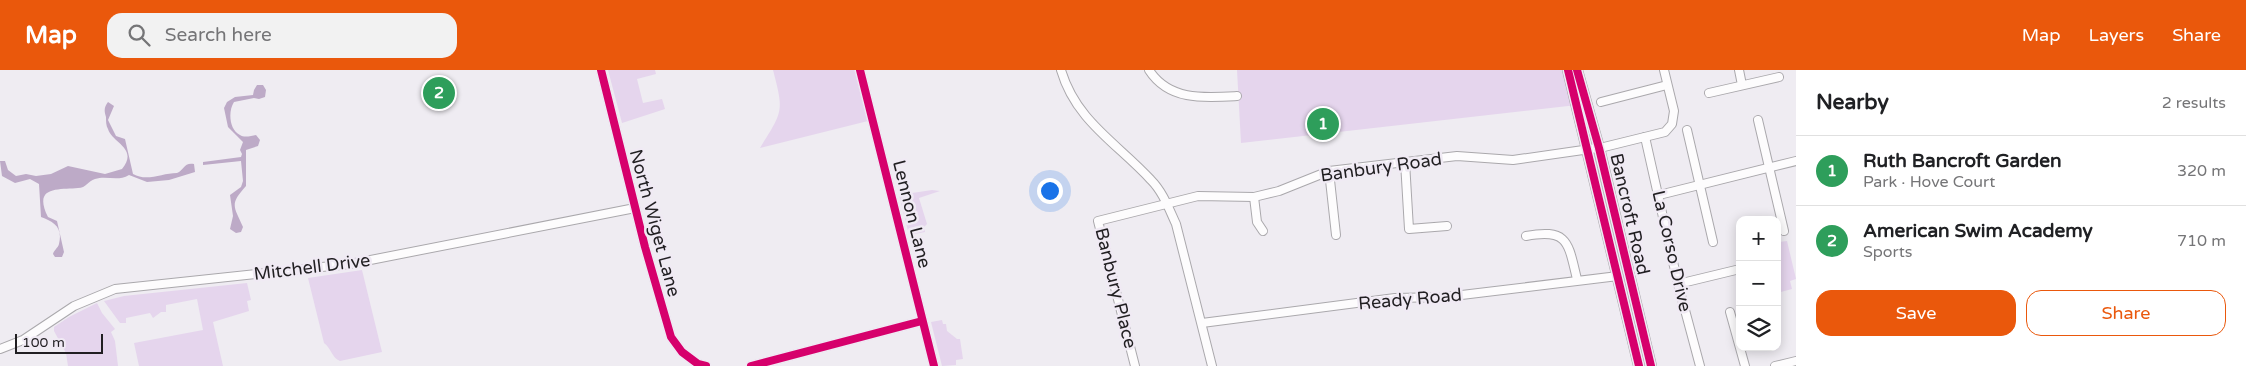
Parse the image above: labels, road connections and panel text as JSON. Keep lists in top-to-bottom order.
{
  "streets": {
    "main road": ["Bancroft Road"],
    "street": [
      "Banbury Road",
      "Lennon Lane",
      "North Wiget Lane",
      "La Corso Drive",
      "Mitchell Drive",
      "Banbury Place",
      "Ready Road"
    ]
  },
  "crossings": [
    ["Banbury Road", "Bancroft Road"],
    ["Banbury Road", "La Corso Drive"],
    ["Banbury Road", "Banbury Place"],
    ["Bancroft Road", "Ready Road"],
    ["North Wiget Lane", "Mitchell Drive"]
  ],
  "scale_bar": "100 m",
  "page": {
    "header": "Map",
    "search": "Search here",
    "nav": ["Map", "Layers", "Share"],
    "heading": ["Nearby", "2 results"],
    "pins": ["2", "1"],
    "list": [
      {
        "mark": "1",
        "name": "Ruth Bancroft Garden",
        "note": "Park · Hove Court",
        "value": "320 m"
      },
      {
        "mark": "2",
        "name": "American Swim Academy",
        "note": "Sports",
        "value": "710 m"
      }
    ],
    "map_buttons": ["+", "−"],
    "buttons": ["Save", "Share"],
    "scale": "100 m"
  }
}
